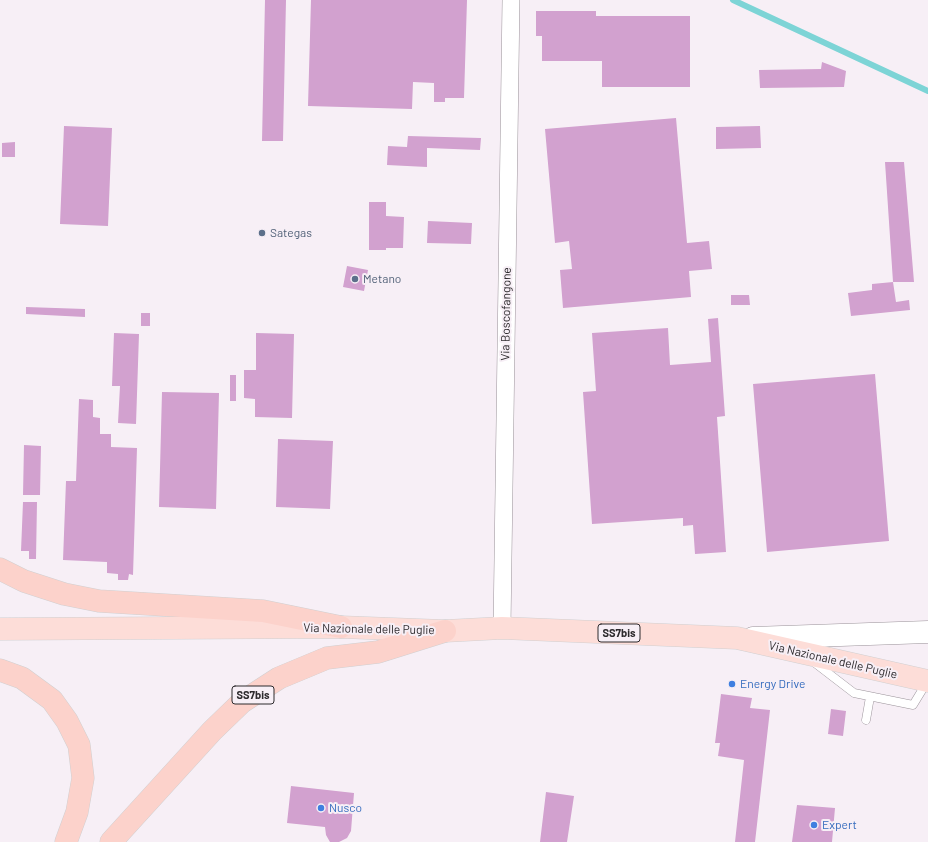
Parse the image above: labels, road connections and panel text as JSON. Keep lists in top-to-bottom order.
{
  "streets": {
    "highway": ["SS7bis"],
    "main road": ["Via Nazionale delle Puglie"],
    "street": ["Via Boscofangone"]
  },
  "crossings": [
    ["Via Boscofangone", "Via Nazionale delle Puglie"],
    ["Via Nazionale delle Puglie", "SS7bis"]
  ],
  "places": [
    "Sategas",
    "Metano",
    "Energy Drive",
    "Nusco",
    "Expert"
  ]
}
